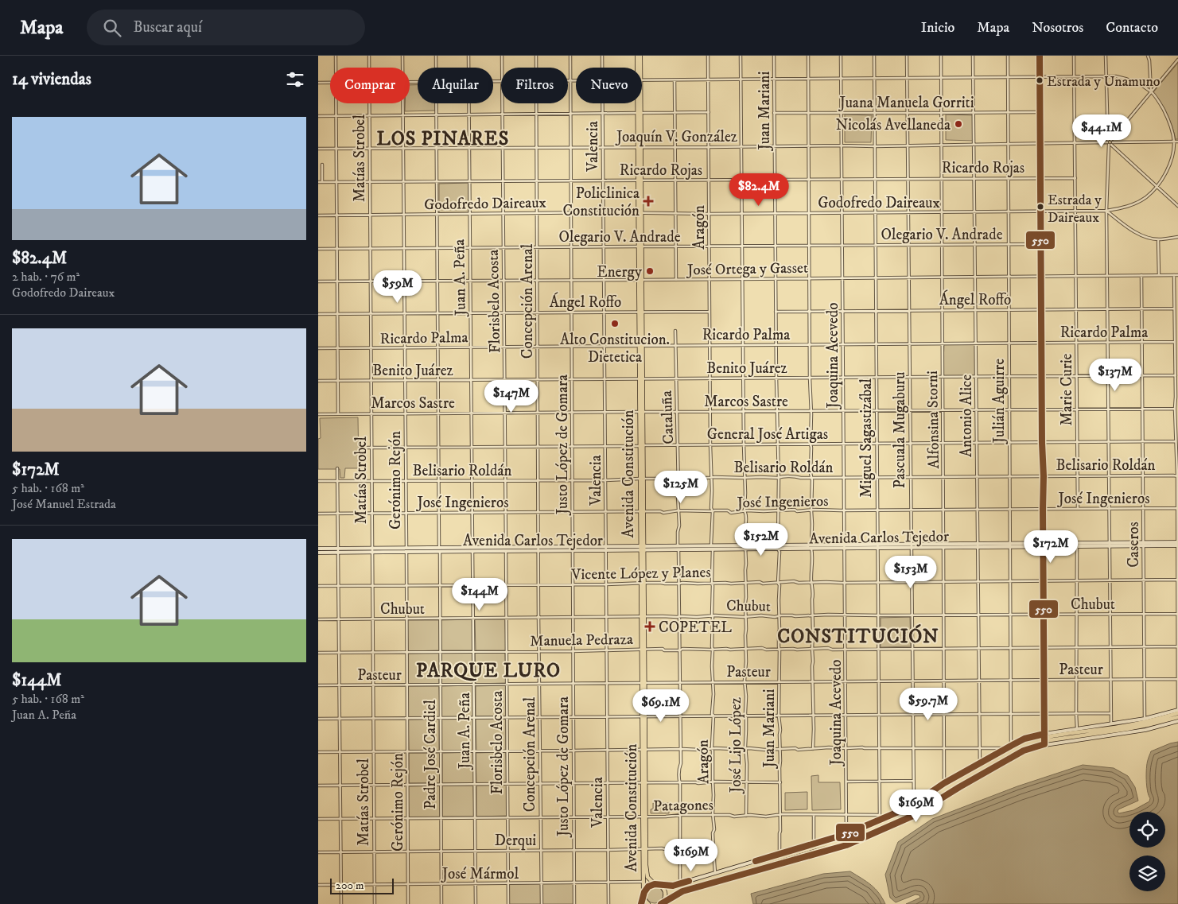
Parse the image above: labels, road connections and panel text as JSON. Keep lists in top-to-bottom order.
{
  "streets": {
    "main road": ["Avenida Constitución", "Avenida Carlos Tejedor"],
    "street": [
      "Juana Manuela Gorriti",
      "Juan Mariani",
      "Joaquín V. González",
      "Valencia",
      "Matías Strobel",
      "Ricardo Rojas",
      "Godofredo Daireaux",
      "Aragón",
      "Olegario V. Andrade",
      "José Ortega y Gasset",
      "Juan A. Peña",
      "Ángel Roffo",
      "Florisbelo Acosta",
      "Concepción Arenal",
      "Ricardo Palma",
      "Joaquina Acevedo",
      "Benito Juárez",
      "Marie Curie",
      "Marcos Sastre",
      "Julián Aguirre",
      "Antonio Alice",
      "Cataluña",
      "Alfonsina Storni",
      "Pascuala Mugaburu",
      "General José Artigas",
      "Miguel Sagastizábal",
      "Justo López de Gomara",
      "Belisario Roldán",
      "Gerónimo Rejón",
      "José Ingenieros",
      "Caseros",
      "Vicente López y Planes",
      "Chubut",
      "Manuela Pedraza",
      "Pasteur",
      "José Lijo López",
      "Padre José Cardiel",
      "Patagones",
      "Derqui",
      "José Mármol"
    ]
  },
  "crossings": [
    ["Juana Manuela Gorriti", "Juan Mariani"],
    ["Juana Manuela Gorriti", "Joaquina Acevedo"],
    ["Juana Manuela Gorriti", "Julián Aguirre"],
    ["Juana Manuela Gorriti", "Antonio Alice"],
    ["Juana Manuela Gorriti", "Alfonsina Storni"],
    ["Juana Manuela Gorriti", "Pascuala Mugaburu"],
    ["Juana Manuela Gorriti", "Miguel Sagastizábal"],
    ["Juan Mariani", "Joaquín V. González"],
    ["Juan Mariani", "Ricardo Rojas"],
    ["Juan Mariani", "Godofredo Daireaux"],
    ["Juan Mariani", "Olegario V. Andrade"],
    ["Juan Mariani", "José Ortega y Gasset"],
    ["Juan Mariani", "Ángel Roffo"],
    ["Juan Mariani", "Ricardo Palma"],
    ["Juan Mariani", "Benito Juárez"],
    ["Juan Mariani", "Marcos Sastre"],
    ["Juan Mariani", "General José Artigas"],
    ["Juan Mariani", "Belisario Roldán"],
    ["Juan Mariani", "José Ingenieros"],
    ["Juan Mariani", "Avenida Carlos Tejedor"],
    ["Juan Mariani", "Vicente López y Planes"],
    ["Juan Mariani", "Chubut"],
    ["Juan Mariani", "Manuela Pedraza"],
    ["Juan Mariani", "Pasteur"],
    ["Juan Mariani", "Patagones"],
    ["Joaquín V. González", "Valencia"],
    ["Joaquín V. González", "Matías Strobel"],
    ["Joaquín V. González", "Godofredo Daireaux"],
    ["Joaquín V. González", "Aragón"],
    ["Joaquín V. González", "Juan A. Peña"],
    ["Joaquín V. González", "Florisbelo Acosta"],
    ["Joaquín V. González", "Concepción Arenal"],
    ["Joaquín V. González", "Joaquina Acevedo"],
    ["Joaquín V. González", "Marie Curie"],
    ["Joaquín V. González", "Julián Aguirre"],
    ["Joaquín V. González", "Antonio Alice"],
    ["Joaquín V. González", "Alfonsina Storni"],
    ["Joaquín V. González", "Pascuala Mugaburu"],
    ["Joaquín V. González", "Miguel Sagastizábal"],
    ["Joaquín V. González", "Justo López de Gomara"],
    ["Joaquín V. González", "Avenida Constitución"],
    ["Joaquín V. González", "Gerónimo Rejón"],
    ["Joaquín V. González", "José Lijo López"],
    ["Joaquín V. González", "Padre José Cardiel"],
    ["Valencia", "Ricardo Rojas"],
    ["Valencia", "Godofredo Daireaux"],
    ["Valencia", "Olegario V. Andrade"],
    ["Valencia", "José Ortega y Gasset"],
    ["Valencia", "Ángel Roffo"],
    ["Valencia", "Ricardo Palma"],
    ["Valencia", "Benito Juárez"],
    ["Valencia", "Marcos Sastre"],
    ["Valencia", "General José Artigas"],
    ["Valencia", "Belisario Roldán"],
    ["Valencia", "José Ingenieros"],
    ["Valencia", "Avenida Carlos Tejedor"],
    ["Valencia", "Vicente López y Planes"],
    ["Valencia", "Chubut"],
    ["Valencia", "Manuela Pedraza"],
    ["Valencia", "Pasteur"],
    ["Valencia", "Patagones"],
    ["Valencia", "Derqui"],
    ["Valencia", "José Mármol"],
    ["Matías Strobel", "Ricardo Rojas"],
    ["Matías Strobel", "Godofredo Daireaux"],
    ["Matías Strobel", "Olegario V. Andrade"],
    ["Matías Strobel", "José Ortega y Gasset"],
    ["Matías Strobel", "Ángel Roffo"],
    ["Matías Strobel", "Ricardo Palma"],
    ["Matías Strobel", "Benito Juárez"],
    ["Matías Strobel", "Marcos Sastre"],
    ["Matías Strobel", "General José Artigas"],
    ["Matías Strobel", "Belisario Roldán"],
    ["Matías Strobel", "José Ingenieros"],
    ["Matías Strobel", "Avenida Carlos Tejedor"],
    ["Matías Strobel", "Vicente López y Planes"],
    ["Matías Strobel", "Chubut"],
    ["Matías Strobel", "Manuela Pedraza"],
    ["Matías Strobel", "Pasteur"],
    ["Matías Strobel", "Patagones"],
    ["Matías Strobel", "Derqui"],
    ["Matías Strobel", "José Mármol"],
    ["Ricardo Rojas", "Aragón"],
    ["Ricardo Rojas", "Juan A. Peña"],
    ["Ricardo Rojas", "Florisbelo Acosta"],
    ["Ricardo Rojas", "Concepción Arenal"],
    ["Ricardo Rojas", "Joaquina Acevedo"],
    ["Ricardo Rojas", "Marie Curie"],
    ["Ricardo Rojas", "Julián Aguirre"],
    ["Ricardo Rojas", "Antonio Alice"],
    ["Ricardo Rojas", "Alfonsina Storni"],
    ["Ricardo Rojas", "Pascuala Mugaburu"],
    ["Ricardo Rojas", "Miguel Sagastizábal"],
    ["Ricardo Rojas", "Justo López de Gomara"],
    ["Ricardo Rojas", "Avenida Constitución"],
    ["Ricardo Rojas", "Gerónimo Rejón"],
    ["Ricardo Rojas", "José Lijo López"],
    ["Ricardo Rojas", "Padre José Cardiel"],
    ["Godofredo Daireaux", "Aragón"],
    ["Godofredo Daireaux", "Juan A. Peña"],
    ["Godofredo Daireaux", "Florisbelo Acosta"],
    ["Godofredo Daireaux", "Concepción Arenal"],
    ["Godofredo Daireaux", "Joaquina Acevedo"],
    ["Godofredo Daireaux", "Marie Curie"],
    ["Godofredo Daireaux", "Julián Aguirre"],
    ["Godofredo Daireaux", "Antonio Alice"],
    ["Godofredo Daireaux", "Alfonsina Storni"],
    ["Godofredo Daireaux", "Pascuala Mugaburu"],
    ["Godofredo Daireaux", "Miguel Sagastizábal"],
    ["Godofredo Daireaux", "Justo López de Gomara"],
    ["Godofredo Daireaux", "Avenida Constitución"],
    ["Godofredo Daireaux", "Gerónimo Rejón"],
    ["Godofredo Daireaux", "José Lijo López"],
    ["Godofredo Daireaux", "Padre José Cardiel"],
    ["Aragón", "Olegario V. Andrade"],
    ["Aragón", "José Ortega y Gasset"],
    ["Aragón", "Ángel Roffo"],
    ["Aragón", "Ricardo Palma"],
    ["Aragón", "Benito Juárez"],
    ["Aragón", "Marcos Sastre"],
    ["Aragón", "General José Artigas"],
    ["Aragón", "Belisario Roldán"],
    ["Aragón", "José Ingenieros"],
    ["Aragón", "Avenida Carlos Tejedor"],
    ["Aragón", "Vicente López y Planes"],
    ["Aragón", "Chubut"],
    ["Aragón", "Manuela Pedraza"],
    ["Aragón", "Pasteur"],
    ["Aragón", "Patagones"],
    ["Aragón", "Derqui"],
    ["Olegario V. Andrade", "Juan A. Peña"],
    ["Olegario V. Andrade", "Florisbelo Acosta"],
    ["Olegario V. Andrade", "Concepción Arenal"],
    ["Olegario V. Andrade", "Joaquina Acevedo"],
    ["Olegario V. Andrade", "Julián Aguirre"],
    ["Olegario V. Andrade", "Antonio Alice"],
    ["Olegario V. Andrade", "Alfonsina Storni"],
    ["Olegario V. Andrade", "Pascuala Mugaburu"],
    ["Olegario V. Andrade", "Miguel Sagastizábal"],
    ["Olegario V. Andrade", "Justo López de Gomara"],
    ["Olegario V. Andrade", "Avenida Constitución"],
    ["Olegario V. Andrade", "Gerónimo Rejón"],
    ["Olegario V. Andrade", "José Lijo López"],
    ["Olegario V. Andrade", "Padre José Cardiel"],
    ["José Ortega y Gasset", "Juan A. Peña"],
    ["José Ortega y Gasset", "Florisbelo Acosta"],
    ["José Ortega y Gasset", "Concepción Arenal"],
    ["José Ortega y Gasset", "Joaquina Acevedo"],
    ["José Ortega y Gasset", "Marie Curie"],
    ["José Ortega y Gasset", "Julián Aguirre"],
    ["José Ortega y Gasset", "Antonio Alice"],
    ["José Ortega y Gasset", "Alfonsina Storni"],
    ["José Ortega y Gasset", "Pascuala Mugaburu"],
    ["José Ortega y Gasset", "Miguel Sagastizábal"],
    ["José Ortega y Gasset", "Justo López de Gomara"],
    ["José Ortega y Gasset", "Avenida Constitución"],
    ["José Ortega y Gasset", "Gerónimo Rejón"],
    ["José Ortega y Gasset", "Caseros"],
    ["José Ortega y Gasset", "José Lijo López"],
    ["José Ortega y Gasset", "Padre José Cardiel"],
    ["Juan A. Peña", "Ángel Roffo"],
    ["Juan A. Peña", "Ricardo Palma"],
    ["Juan A. Peña", "Benito Juárez"],
    ["Juan A. Peña", "Marcos Sastre"],
    ["Juan A. Peña", "General José Artigas"],
    ["Juan A. Peña", "Belisario Roldán"],
    ["Juan A. Peña", "José Ingenieros"],
    ["Juan A. Peña", "Avenida Carlos Tejedor"],
    ["Juan A. Peña", "Vicente López y Planes"],
    ["Juan A. Peña", "Chubut"],
    ["Juan A. Peña", "Manuela Pedraza"],
    ["Juan A. Peña", "Pasteur"],
    ["Juan A. Peña", "Patagones"],
    ["Juan A. Peña", "Derqui"],
    ["Juan A. Peña", "José Mármol"],
    ["Ángel Roffo", "Florisbelo Acosta"],
    ["Ángel Roffo", "Concepción Arenal"],
    ["Ángel Roffo", "Joaquina Acevedo"],
    ["Ángel Roffo", "Marie Curie"],
    ["Ángel Roffo", "Julián Aguirre"],
    ["Ángel Roffo", "Antonio Alice"],
    ["Ángel Roffo", "Alfonsina Storni"],
    ["Ángel Roffo", "Pascuala Mugaburu"],
    ["Ángel Roffo", "Miguel Sagastizábal"],
    ["Ángel Roffo", "Justo López de Gomara"],
    ["Ángel Roffo", "Avenida Constitución"],
    ["Ángel Roffo", "Gerónimo Rejón"],
    ["Ángel Roffo", "Caseros"],
    ["Ángel Roffo", "Padre José Cardiel"],
    ["Florisbelo Acosta", "Ricardo Palma"],
    ["Florisbelo Acosta", "Benito Juárez"],
    ["Florisbelo Acosta", "Marcos Sastre"],
    ["Florisbelo Acosta", "General José Artigas"],
    ["Florisbelo Acosta", "Belisario Roldán"],
    ["Florisbelo Acosta", "José Ingenieros"],
    ["Florisbelo Acosta", "Avenida Carlos Tejedor"],
    ["Florisbelo Acosta", "Vicente López y Planes"],
    ["Florisbelo Acosta", "Chubut"],
    ["Florisbelo Acosta", "Manuela Pedraza"],
    ["Florisbelo Acosta", "Pasteur"],
    ["Florisbelo Acosta", "Patagones"],
    ["Florisbelo Acosta", "Derqui"],
    ["Florisbelo Acosta", "José Mármol"],
    ["Concepción Arenal", "Ricardo Palma"],
    ["Concepción Arenal", "Benito Juárez"],
    ["Concepción Arenal", "Marcos Sastre"],
    ["Concepción Arenal", "General José Artigas"],
    ["Concepción Arenal", "Belisario Roldán"],
    ["Concepción Arenal", "José Ingenieros"],
    ["Concepción Arenal", "Avenida Carlos Tejedor"],
    ["Concepción Arenal", "Vicente López y Planes"],
    ["Concepción Arenal", "Chubut"],
    ["Concepción Arenal", "Manuela Pedraza"],
    ["Concepción Arenal", "Pasteur"],
    ["Concepción Arenal", "Patagones"],
    ["Concepción Arenal", "Derqui"],
    ["Concepción Arenal", "José Mármol"],
    ["Ricardo Palma", "Joaquina Acevedo"],
    ["Ricardo Palma", "Marie Curie"],
    ["Ricardo Palma", "Julián Aguirre"],
    ["Ricardo Palma", "Antonio Alice"],
    ["Ricardo Palma", "Cataluña"],
    ["Ricardo Palma", "Alfonsina Storni"],
    ["Ricardo Palma", "Pascuala Mugaburu"],
    ["Ricardo Palma", "Miguel Sagastizábal"],
    ["Ricardo Palma", "Justo López de Gomara"],
    ["Ricardo Palma", "Avenida Constitución"],
    ["Ricardo Palma", "Gerónimo Rejón"],
    ["Ricardo Palma", "Caseros"],
    ["Ricardo Palma", "José Lijo López"],
    ["Ricardo Palma", "Padre José Cardiel"],
    ["Joaquina Acevedo", "Benito Juárez"],
    ["Joaquina Acevedo", "Marcos Sastre"],
    ["Joaquina Acevedo", "General José Artigas"],
    ["Joaquina Acevedo", "Belisario Roldán"],
    ["Joaquina Acevedo", "José Ingenieros"],
    ["Joaquina Acevedo", "Avenida Carlos Tejedor"],
    ["Joaquina Acevedo", "Vicente López y Planes"],
    ["Joaquina Acevedo", "Chubut"],
    ["Joaquina Acevedo", "Manuela Pedraza"],
    ["Joaquina Acevedo", "Pasteur"],
    ["Joaquina Acevedo", "Patagones"],
    ["Benito Juárez", "Marie Curie"],
    ["Benito Juárez", "Julián Aguirre"],
    ["Benito Juárez", "Antonio Alice"],
    ["Benito Juárez", "Cataluña"],
    ["Benito Juárez", "Alfonsina Storni"],
    ["Benito Juárez", "Pascuala Mugaburu"],
    ["Benito Juárez", "Miguel Sagastizábal"],
    ["Benito Juárez", "Justo López de Gomara"],
    ["Benito Juárez", "Avenida Constitución"],
    ["Benito Juárez", "Gerónimo Rejón"],
    ["Benito Juárez", "Caseros"],
    ["Benito Juárez", "José Lijo López"],
    ["Benito Juárez", "Padre José Cardiel"],
    ["Marie Curie", "Marcos Sastre"],
    ["Marie Curie", "General José Artigas"],
    ["Marie Curie", "Belisario Roldán"],
    ["Marie Curie", "José Ingenieros"],
    ["Marcos Sastre", "Julián Aguirre"],
    ["Marcos Sastre", "Antonio Alice"],
    ["Marcos Sastre", "Cataluña"],
    ["Marcos Sastre", "Alfonsina Storni"],
    ["Marcos Sastre", "Pascuala Mugaburu"],
    ["Marcos Sastre", "Miguel Sagastizábal"],
    ["Marcos Sastre", "Justo López de Gomara"],
    ["Marcos Sastre", "Avenida Constitución"],
    ["Marcos Sastre", "Gerónimo Rejón"],
    ["Marcos Sastre", "Caseros"],
    ["Marcos Sastre", "José Lijo López"],
    ["Marcos Sastre", "Padre José Cardiel"],
    ["Julián Aguirre", "General José Artigas"],
    ["Julián Aguirre", "Belisario Roldán"],
    ["Julián Aguirre", "José Ingenieros"],
    ["Julián Aguirre", "Avenida Carlos Tejedor"],
    ["Julián Aguirre", "Vicente López y Planes"],
    ["Julián Aguirre", "Chubut"],
    ["Julián Aguirre", "Manuela Pedraza"],
    ["Julián Aguirre", "Pasteur"],
    ["Antonio Alice", "General José Artigas"],
    ["Antonio Alice", "Belisario Roldán"],
    ["Antonio Alice", "José Ingenieros"],
    ["Antonio Alice", "Avenida Carlos Tejedor"],
    ["Antonio Alice", "Vicente López y Planes"],
    ["Antonio Alice", "Chubut"],
    ["Antonio Alice", "Manuela Pedraza"],
    ["Antonio Alice", "Pasteur"],
    ["Cataluña", "General José Artigas"],
    ["Cataluña", "Belisario Roldán"],
    ["Cataluña", "José Ingenieros"],
    ["Cataluña", "Avenida Carlos Tejedor"],
    ["Cataluña", "Vicente López y Planes"],
    ["Cataluña", "Chubut"],
    ["Cataluña", "Manuela Pedraza"],
    ["Cataluña", "Pasteur"],
    ["Cataluña", "Patagones"],
    ["Cataluña", "Derqui"],
    ["Alfonsina Storni", "General José Artigas"],
    ["Alfonsina Storni", "Belisario Roldán"],
    ["Alfonsina Storni", "José Ingenieros"],
    ["Alfonsina Storni", "Avenida Carlos Tejedor"],
    ["Alfonsina Storni", "Vicente López y Planes"],
    ["Alfonsina Storni", "Chubut"],
    ["Alfonsina Storni", "Manuela Pedraza"],
    ["Alfonsina Storni", "Pasteur"],
    ["Pascuala Mugaburu", "General José Artigas"],
    ["Pascuala Mugaburu", "Belisario Roldán"],
    ["Pascuala Mugaburu", "José Ingenieros"],
    ["Pascuala Mugaburu", "Avenida Carlos Tejedor"],
    ["Pascuala Mugaburu", "Vicente López y Planes"],
    ["Pascuala Mugaburu", "Chubut"],
    ["Pascuala Mugaburu", "Manuela Pedraza"],
    ["Pascuala Mugaburu", "Pasteur"],
    ["General José Artigas", "Miguel Sagastizábal"],
    ["General José Artigas", "Justo López de Gomara"],
    ["General José Artigas", "Avenida Constitución"],
    ["General José Artigas", "Gerónimo Rejón"],
    ["General José Artigas", "Caseros"],
    ["General José Artigas", "José Lijo López"],
    ["General José Artigas", "Padre José Cardiel"],
    ["Miguel Sagastizábal", "Belisario Roldán"],
    ["Miguel Sagastizábal", "José Ingenieros"],
    ["Miguel Sagastizábal", "Avenida Carlos Tejedor"],
    ["Miguel Sagastizábal", "Vicente López y Planes"],
    ["Miguel Sagastizábal", "Chubut"],
    ["Miguel Sagastizábal", "Manuela Pedraza"],
    ["Miguel Sagastizábal", "Pasteur"],
    ["Miguel Sagastizábal", "Patagones"],
    ["Justo López de Gomara", "Belisario Roldán"],
    ["Justo López de Gomara", "José Ingenieros"],
    ["Justo López de Gomara", "Avenida Carlos Tejedor"],
    ["Justo López de Gomara", "Vicente López y Planes"],
    ["Justo López de Gomara", "Chubut"],
    ["Justo López de Gomara", "Manuela Pedraza"],
    ["Justo López de Gomara", "Pasteur"],
    ["Justo López de Gomara", "Patagones"],
    ["Justo López de Gomara", "Derqui"],
    ["Justo López de Gomara", "José Mármol"],
    ["Belisario Roldán", "Avenida Constitución"],
    ["Belisario Roldán", "Gerónimo Rejón"],
    ["Belisario Roldán", "Caseros"],
    ["Belisario Roldán", "José Lijo López"],
    ["Belisario Roldán", "Padre José Cardiel"],
    ["Avenida Constitución", "José Ingenieros"],
    ["Avenida Constitución", "Avenida Carlos Tejedor"],
    ["Avenida Constitución", "Vicente López y Planes"],
    ["Avenida Constitución", "Chubut"],
    ["Avenida Constitución", "Manuela Pedraza"],
    ["Avenida Constitución", "Pasteur"],
    ["Avenida Constitución", "Patagones"],
    ["Avenida Constitución", "Derqui"],
    ["Avenida Constitución", "José Mármol"],
    ["Gerónimo Rejón", "José Ingenieros"],
    ["Gerónimo Rejón", "Avenida Carlos Tejedor"],
    ["Gerónimo Rejón", "Vicente López y Planes"],
    ["Gerónimo Rejón", "Chubut"],
    ["Gerónimo Rejón", "Manuela Pedraza"],
    ["Gerónimo Rejón", "Pasteur"],
    ["Gerónimo Rejón", "Patagones"],
    ["Gerónimo Rejón", "Derqui"],
    ["Gerónimo Rejón", "José Mármol"],
    ["José Ingenieros", "Caseros"],
    ["José Ingenieros", "José Lijo López"],
    ["José Ingenieros", "Padre José Cardiel"],
    ["Avenida Carlos Tejedor", "Caseros"],
    ["Avenida Carlos Tejedor", "José Lijo López"],
    ["Avenida Carlos Tejedor", "Padre José Cardiel"],
    ["Caseros", "Vicente López y Planes"],
    ["Caseros", "Chubut"],
    ["Caseros", "Manuela Pedraza"],
    ["Caseros", "Pasteur"],
    ["Vicente López y Planes", "José Lijo López"],
    ["Vicente López y Planes", "Padre José Cardiel"],
    ["Chubut", "José Lijo López"],
    ["Chubut", "Padre José Cardiel"],
    ["Manuela Pedraza", "José Lijo López"],
    ["Manuela Pedraza", "Padre José Cardiel"],
    ["Pasteur", "José Lijo López"],
    ["Pasteur", "Padre José Cardiel"],
    ["José Lijo López", "Patagones"],
    ["Padre José Cardiel", "Patagones"],
    ["Padre José Cardiel", "Derqui"],
    ["Padre José Cardiel", "José Mármol"]
  ],
  "districts": ["LOS PINARES", "CONSTITUCIÓN", "PARQUE LURO"],
  "places": {
    "other": [
      "Estrada y Unamuno",
      "Nicolás Avellaneda",
      "Estrada y Daireaux",
      "Energy",
      "Alto Constitucion. Dietetica"
    ],
    "health": ["Policlinica Constitución", "COPETEL"]
  },
  "lines": ["transit line 550"],
  "scale_bar": "200 m",
  "page": {
    "header": "Mapa",
    "search": "Buscar aquí",
    "nav": [
      "Inicio",
      "Mapa",
      "Nosotros",
      "Contacto"
    ],
    "heading": "14 viviendas",
    "chip": [
      "Comprar",
      "Alquilar",
      "Filtros",
      "Nuevo"
    ],
    "list": [
      {
        "name": "$82.4M",
        "note": "2 hab. · 76 m² · Godofredo Daireaux"
      },
      {
        "name": "$172M",
        "note": "5 hab. · 168 m² · José Manuel Estrada"
      },
      {
        "name": "$144M",
        "note": "5 hab. · 168 m² · Juan A. Peña"
      }
    ],
    "price": [
      "$44.1M",
      "$82.4M",
      "$59M",
      "$137M",
      "$147M",
      "$125M",
      "$152M",
      "$172M",
      "$153M",
      "$144M",
      "$59.7M",
      "$69.1M",
      "$169M",
      "$169M"
    ],
    "scale": "200 m"
  }
}
